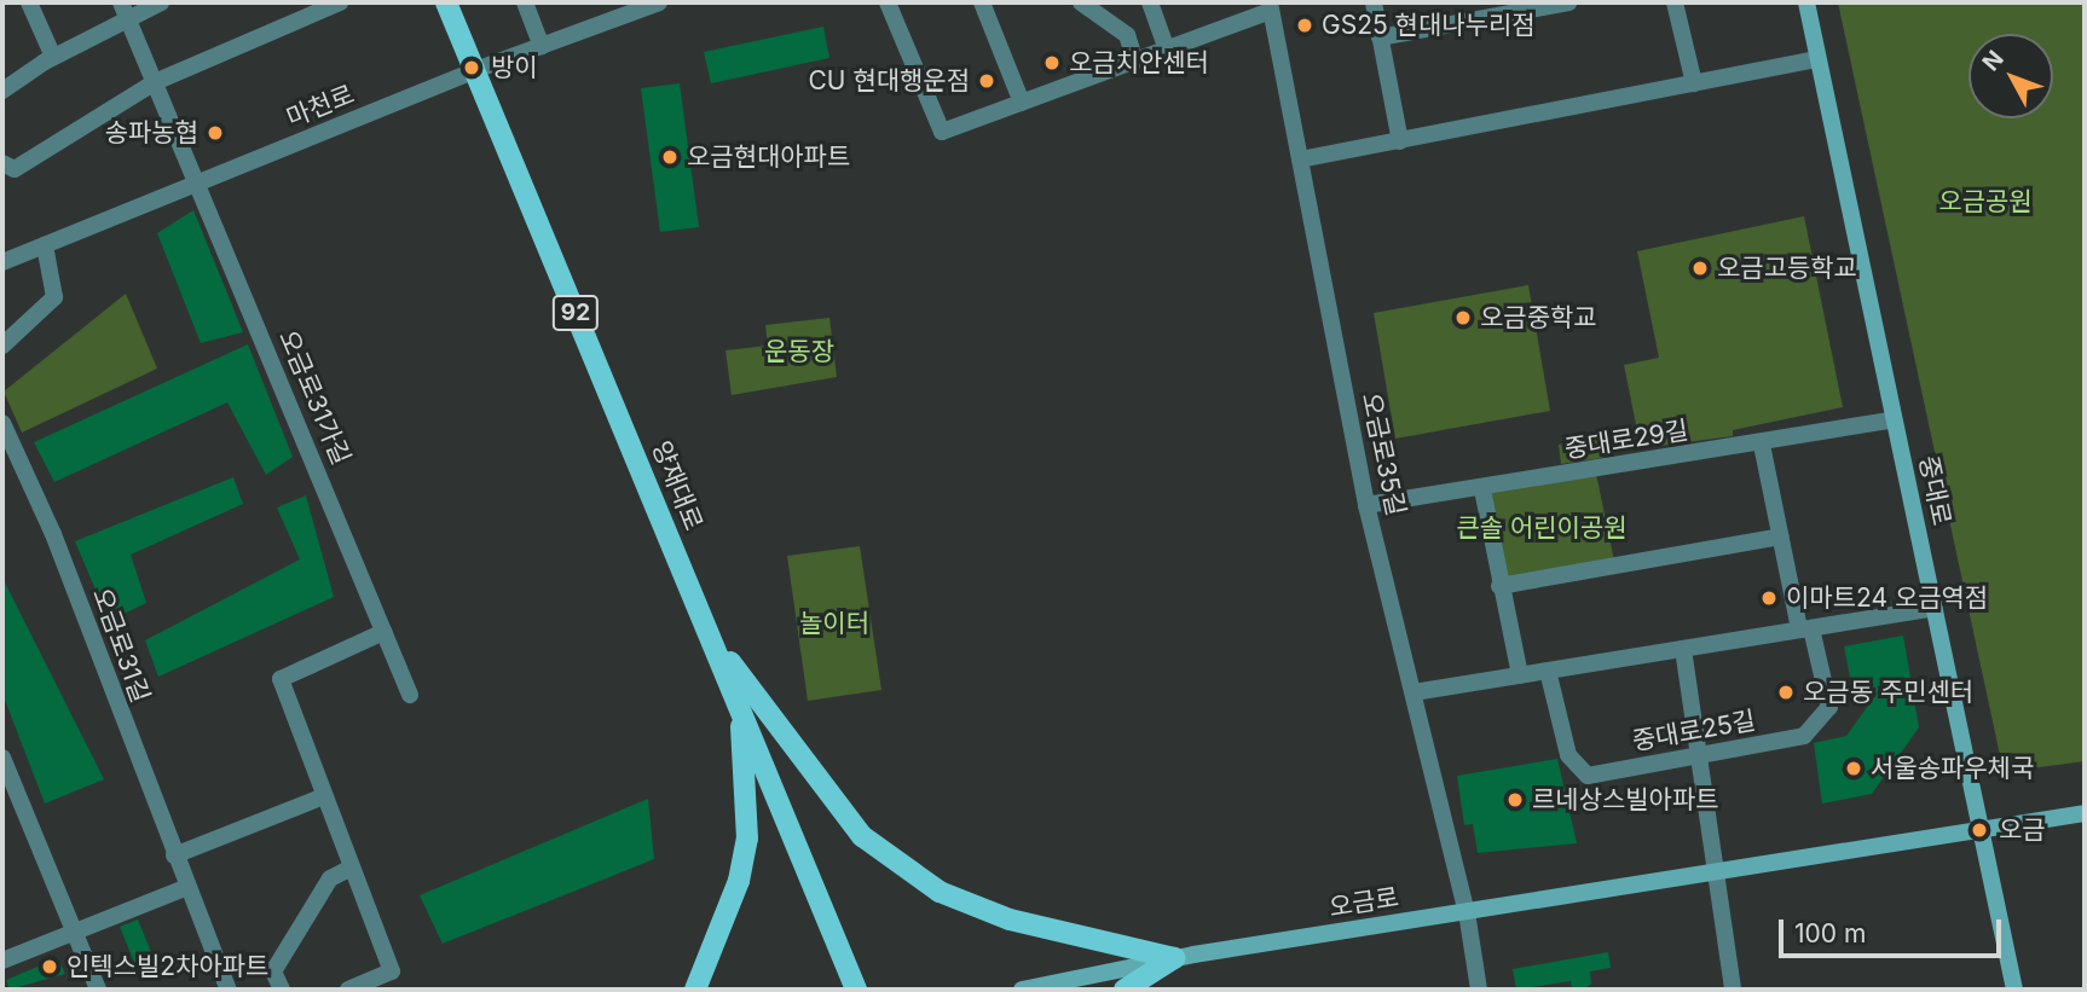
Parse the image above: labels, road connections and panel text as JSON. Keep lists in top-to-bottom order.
{
  "streets": {
    "main road": [
      "92",
      "양재대로",
      "중대로",
      "오금로"
    ],
    "street": [
      "마천로",
      "오금로31가길",
      "중대로29길",
      "오금로35길",
      "오금로31길",
      "중대로25길"
    ]
  },
  "crossings": [
    ["마천로", "오금로31가길"],
    ["마천로", "양재대로"],
    ["중대로29길", "오금로35길"],
    ["중대로29길", "중대로"],
    ["중대로29길", "중대로25길"],
    ["오금로35길", "오금로"],
    ["중대로", "오금로"]
  ],
  "parks": [
    "오금공원",
    "운동장",
    "큰솔 어린이공원",
    "놀이터"
  ],
  "places": [
    "GS25 현대나누리점",
    "오금치안센터",
    "방이",
    "CU 현대행운점",
    "송파농협",
    "오금현대아파트",
    "오금고등학교",
    "오금중학교",
    "이마트24 오금역점",
    "오금동 주민센터",
    "서울송파우체국",
    "르네상스빌아파트",
    "오금",
    "인텍스빌2차아파트"
  ],
  "scale_bar": "100 m",
  "north": "top left"
}
